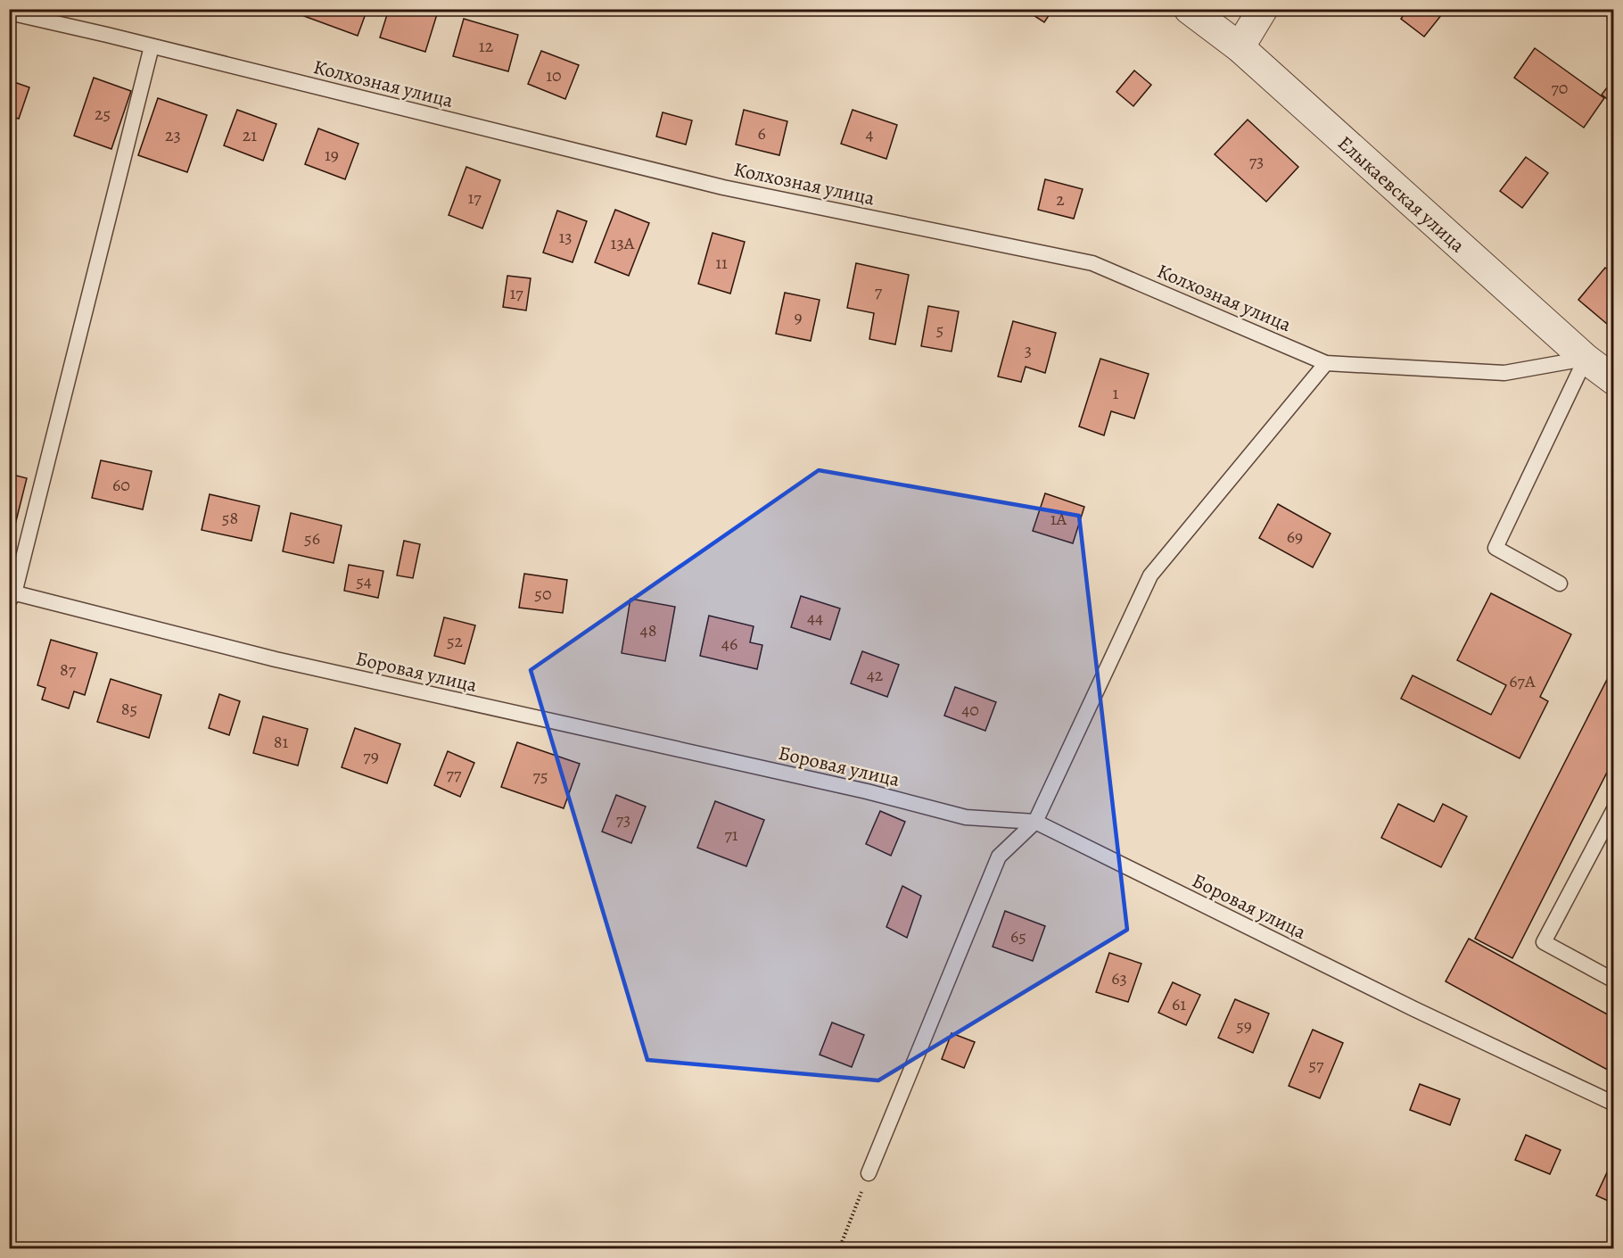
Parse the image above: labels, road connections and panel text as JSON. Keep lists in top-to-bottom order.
{
  "streets": {
    "street": ["Елыкаевская улица"],
    "lane": ["Колхозная улица", "Боровая улица"]
  },
  "crossings": [
    ["Колхозная улица", "Елыкаевская улица"]
  ],
  "house_numbers": [
    "12",
    "10",
    "70",
    "25",
    "6",
    "4",
    "23",
    "21",
    "19",
    "73",
    "17",
    "2",
    "13",
    "13А",
    "11",
    "7",
    "17",
    "9",
    "5",
    "3",
    "1",
    "60",
    "58",
    "1А",
    "69",
    "56",
    "54",
    "50",
    "44",
    "48",
    "52",
    "46",
    "87",
    "42",
    "67А",
    "85",
    "40",
    "81",
    "79",
    "77",
    "75",
    "73",
    "71",
    "65",
    "63",
    "61",
    "59",
    "57"
  ]
}
